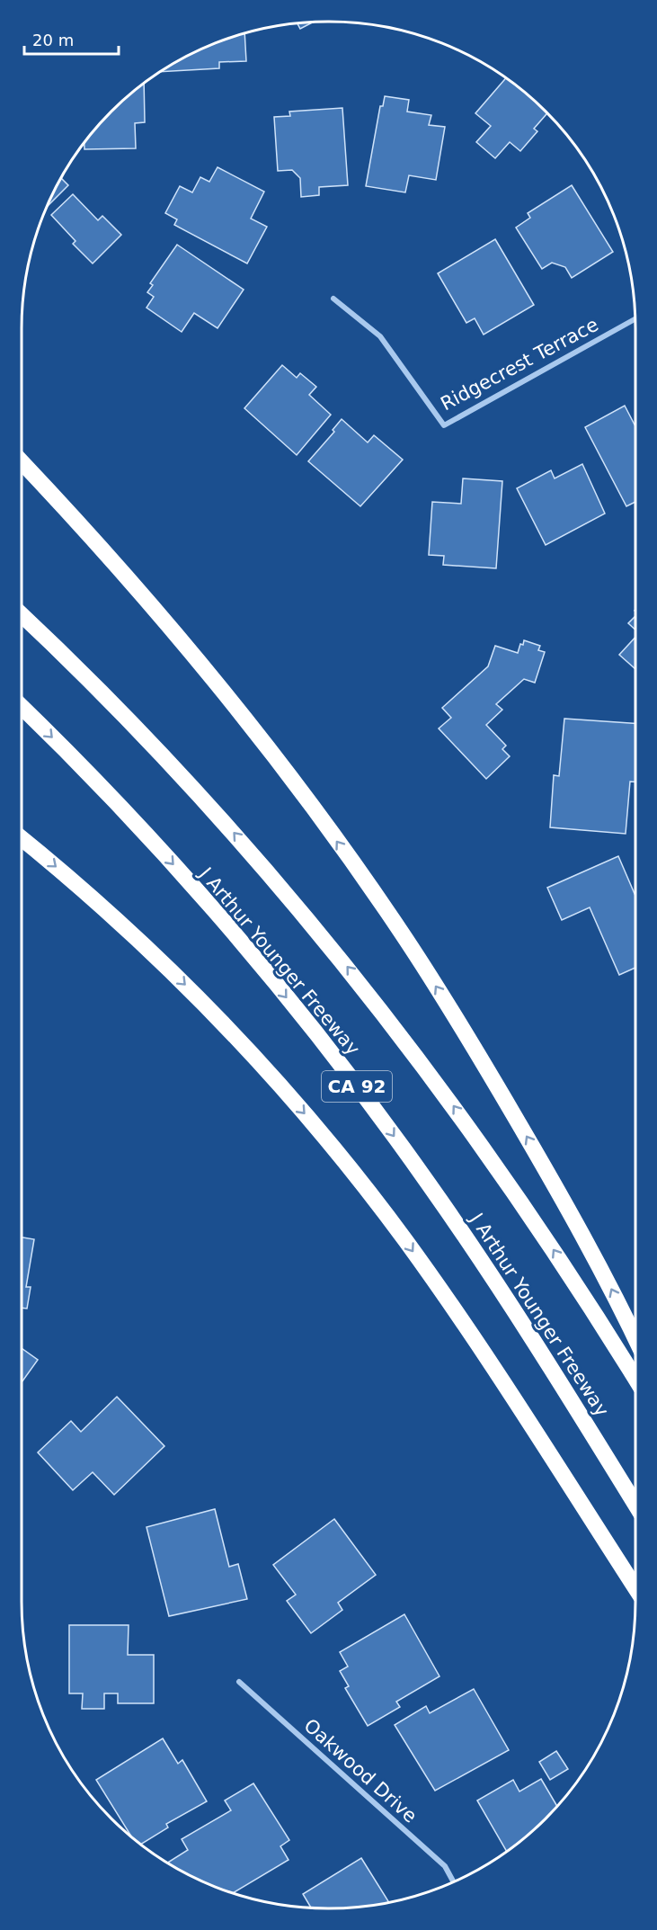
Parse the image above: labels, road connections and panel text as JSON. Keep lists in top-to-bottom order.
{
  "streets": {
    "highway": ["J Arthur Younger Freeway", "CA 92"],
    "street": ["Ridgecrest Terrace", "Oakwood Drive"]
  },
  "scale_bar": "20 m"
}
